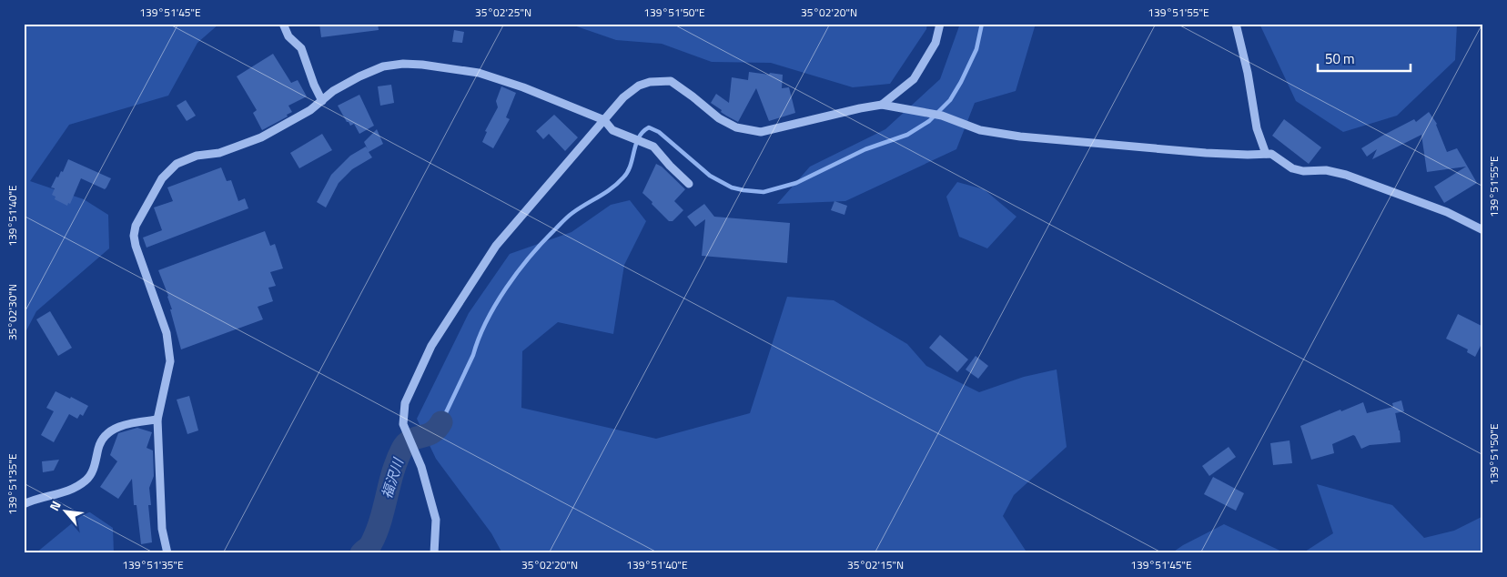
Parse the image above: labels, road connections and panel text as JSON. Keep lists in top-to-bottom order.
{
  "water": ["福沢川"],
  "scale_bar": "50 m",
  "north": "top left",
  "coordinates": [
    "139°51'45\"E",
    "35°02'25\"N",
    "139°51'50\"E",
    "35°02'20\"N",
    "139°51'55\"E",
    "139°51'40\"E",
    "35°02'30\"N",
    "139°51'35\"E",
    "35°02'15\"N"
  ]
}
